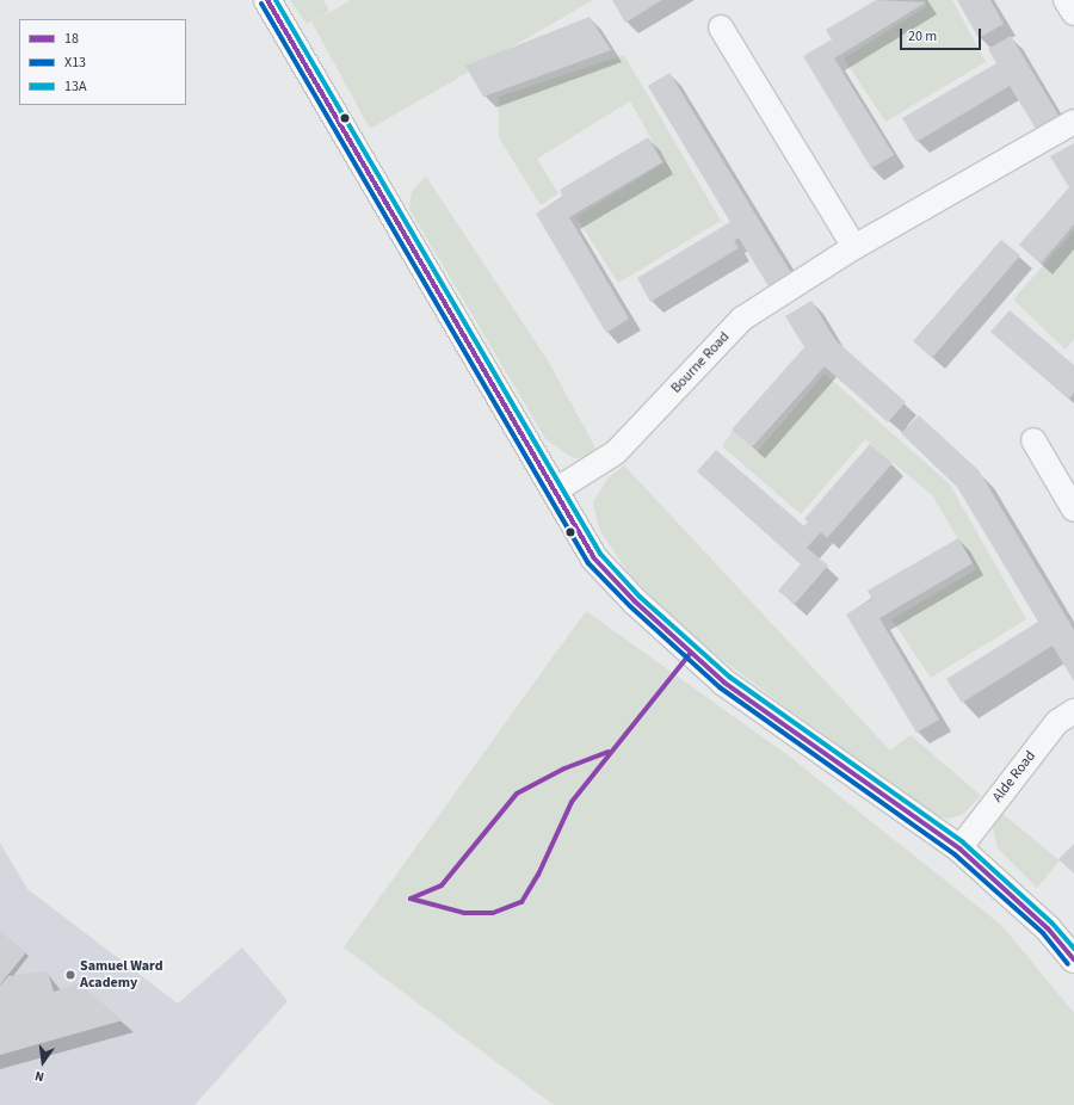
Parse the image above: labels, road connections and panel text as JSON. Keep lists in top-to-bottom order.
{
  "streets": {
    "street": ["Bourne Road", "Alde Road"]
  },
  "places": ["Samuel Ward Academy"],
  "lines": ["transit line 18", "transit line 13A", "transit line X13"],
  "legend": ["18", "X13", "13A"],
  "scale_bar": "20 m",
  "north": "bottom"
}
